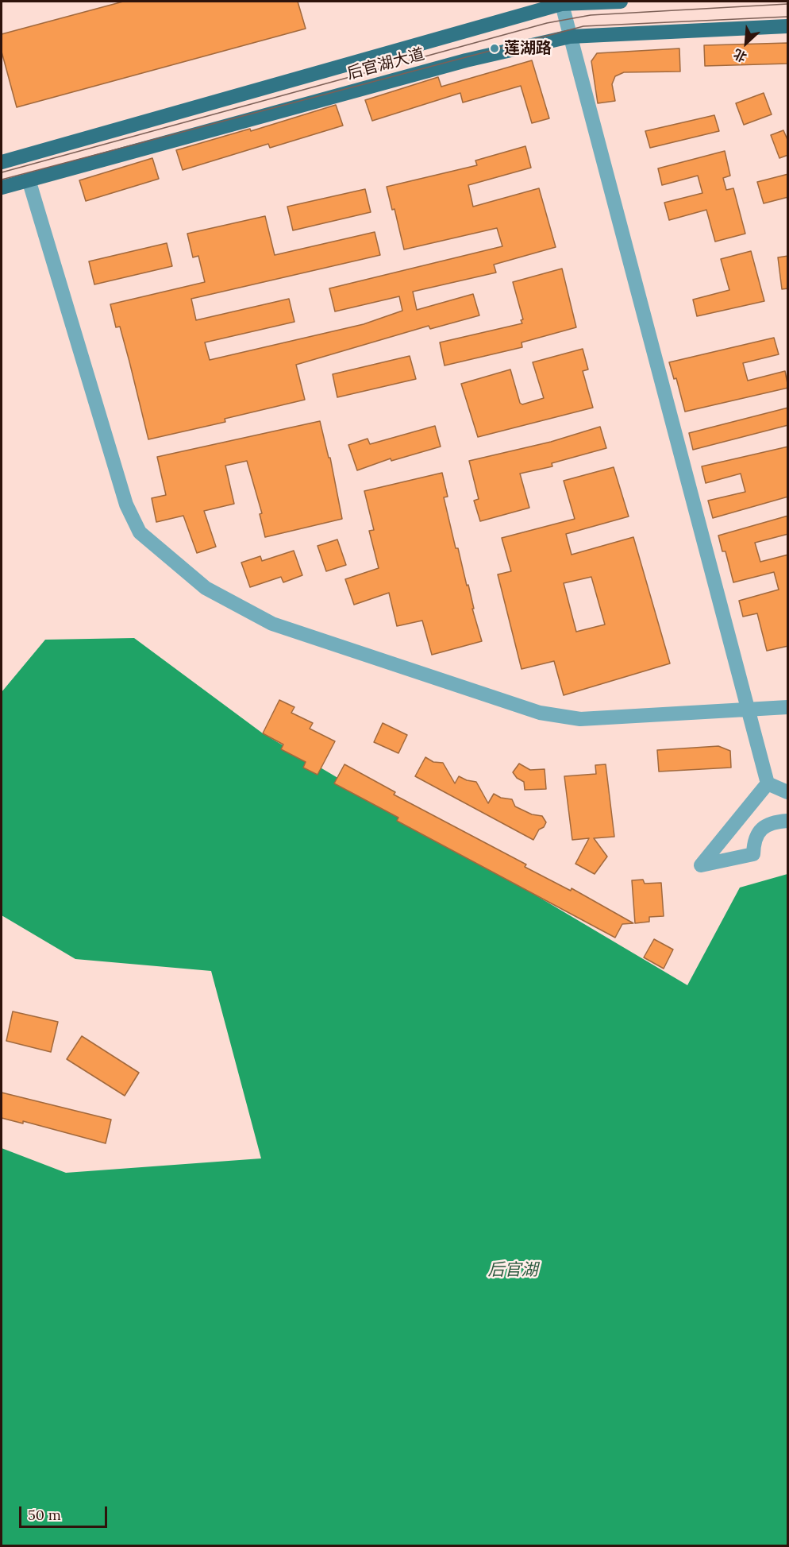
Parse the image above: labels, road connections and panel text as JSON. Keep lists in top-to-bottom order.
{
  "streets": {
    "main road": ["后官湖大道"]
  },
  "water": ["后官湖"],
  "places": ["莲湖路"],
  "scale_bar": "50 m",
  "north": "bottom left"
}
